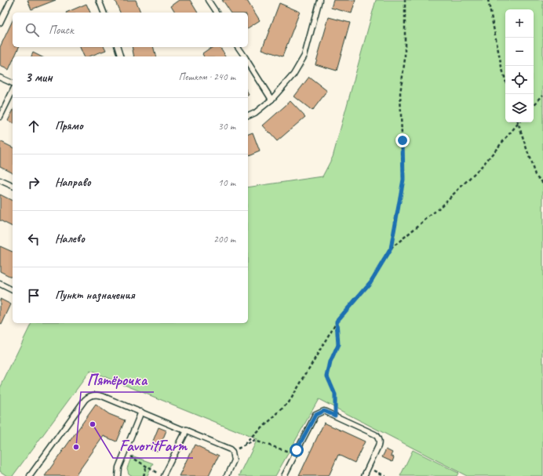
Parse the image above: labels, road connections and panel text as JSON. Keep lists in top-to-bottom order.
{
  "places": ["FavoritFarm", "Пятёрочка"],
  "page": {
    "map_buttons": ["+", "−"],
    "search": "Поиск",
    "heading": ["3 мин", "Пешком · 240 m"],
    "list": [
      ["Прямо", "30 m"],
      ["Направо", "10 m"],
      ["Налево", "200 m"],
      "Пункт назначения"
    ]
  }
}
